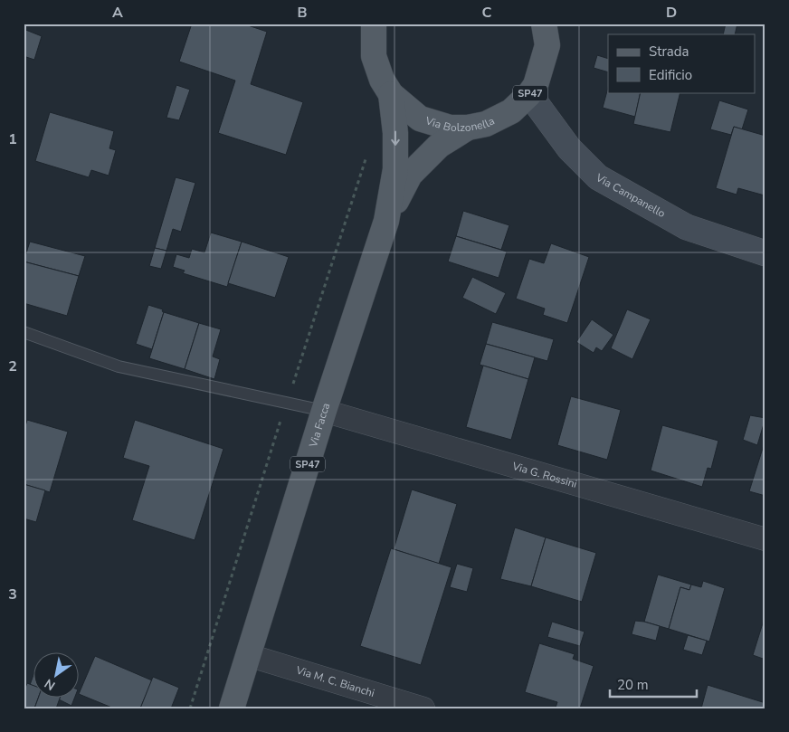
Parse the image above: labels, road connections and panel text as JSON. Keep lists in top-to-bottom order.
{
  "streets": {
    "main road": [
      "SP47",
      "Via Bolzonella",
      "Via Campanello",
      "Via Facca"
    ],
    "street": ["Via G. Rossini", "Via M. C. Bianchi"]
  },
  "crossings": [
    ["Via Bolzonella", "Via Campanello"],
    ["Via Bolzonella", "Via Facca"],
    ["Via Facca", "Via G. Rossini"],
    ["Via Facca", "Via M. C. Bianchi"]
  ],
  "legend": ["Strada", "Edificio"],
  "scale_bar": "20 m",
  "north": "bottom left",
  "grid": {
    "columns": [
      "A",
      "B",
      "C",
      "D"
    ],
    "rows": ["1", "2", "3"]
  }
}
